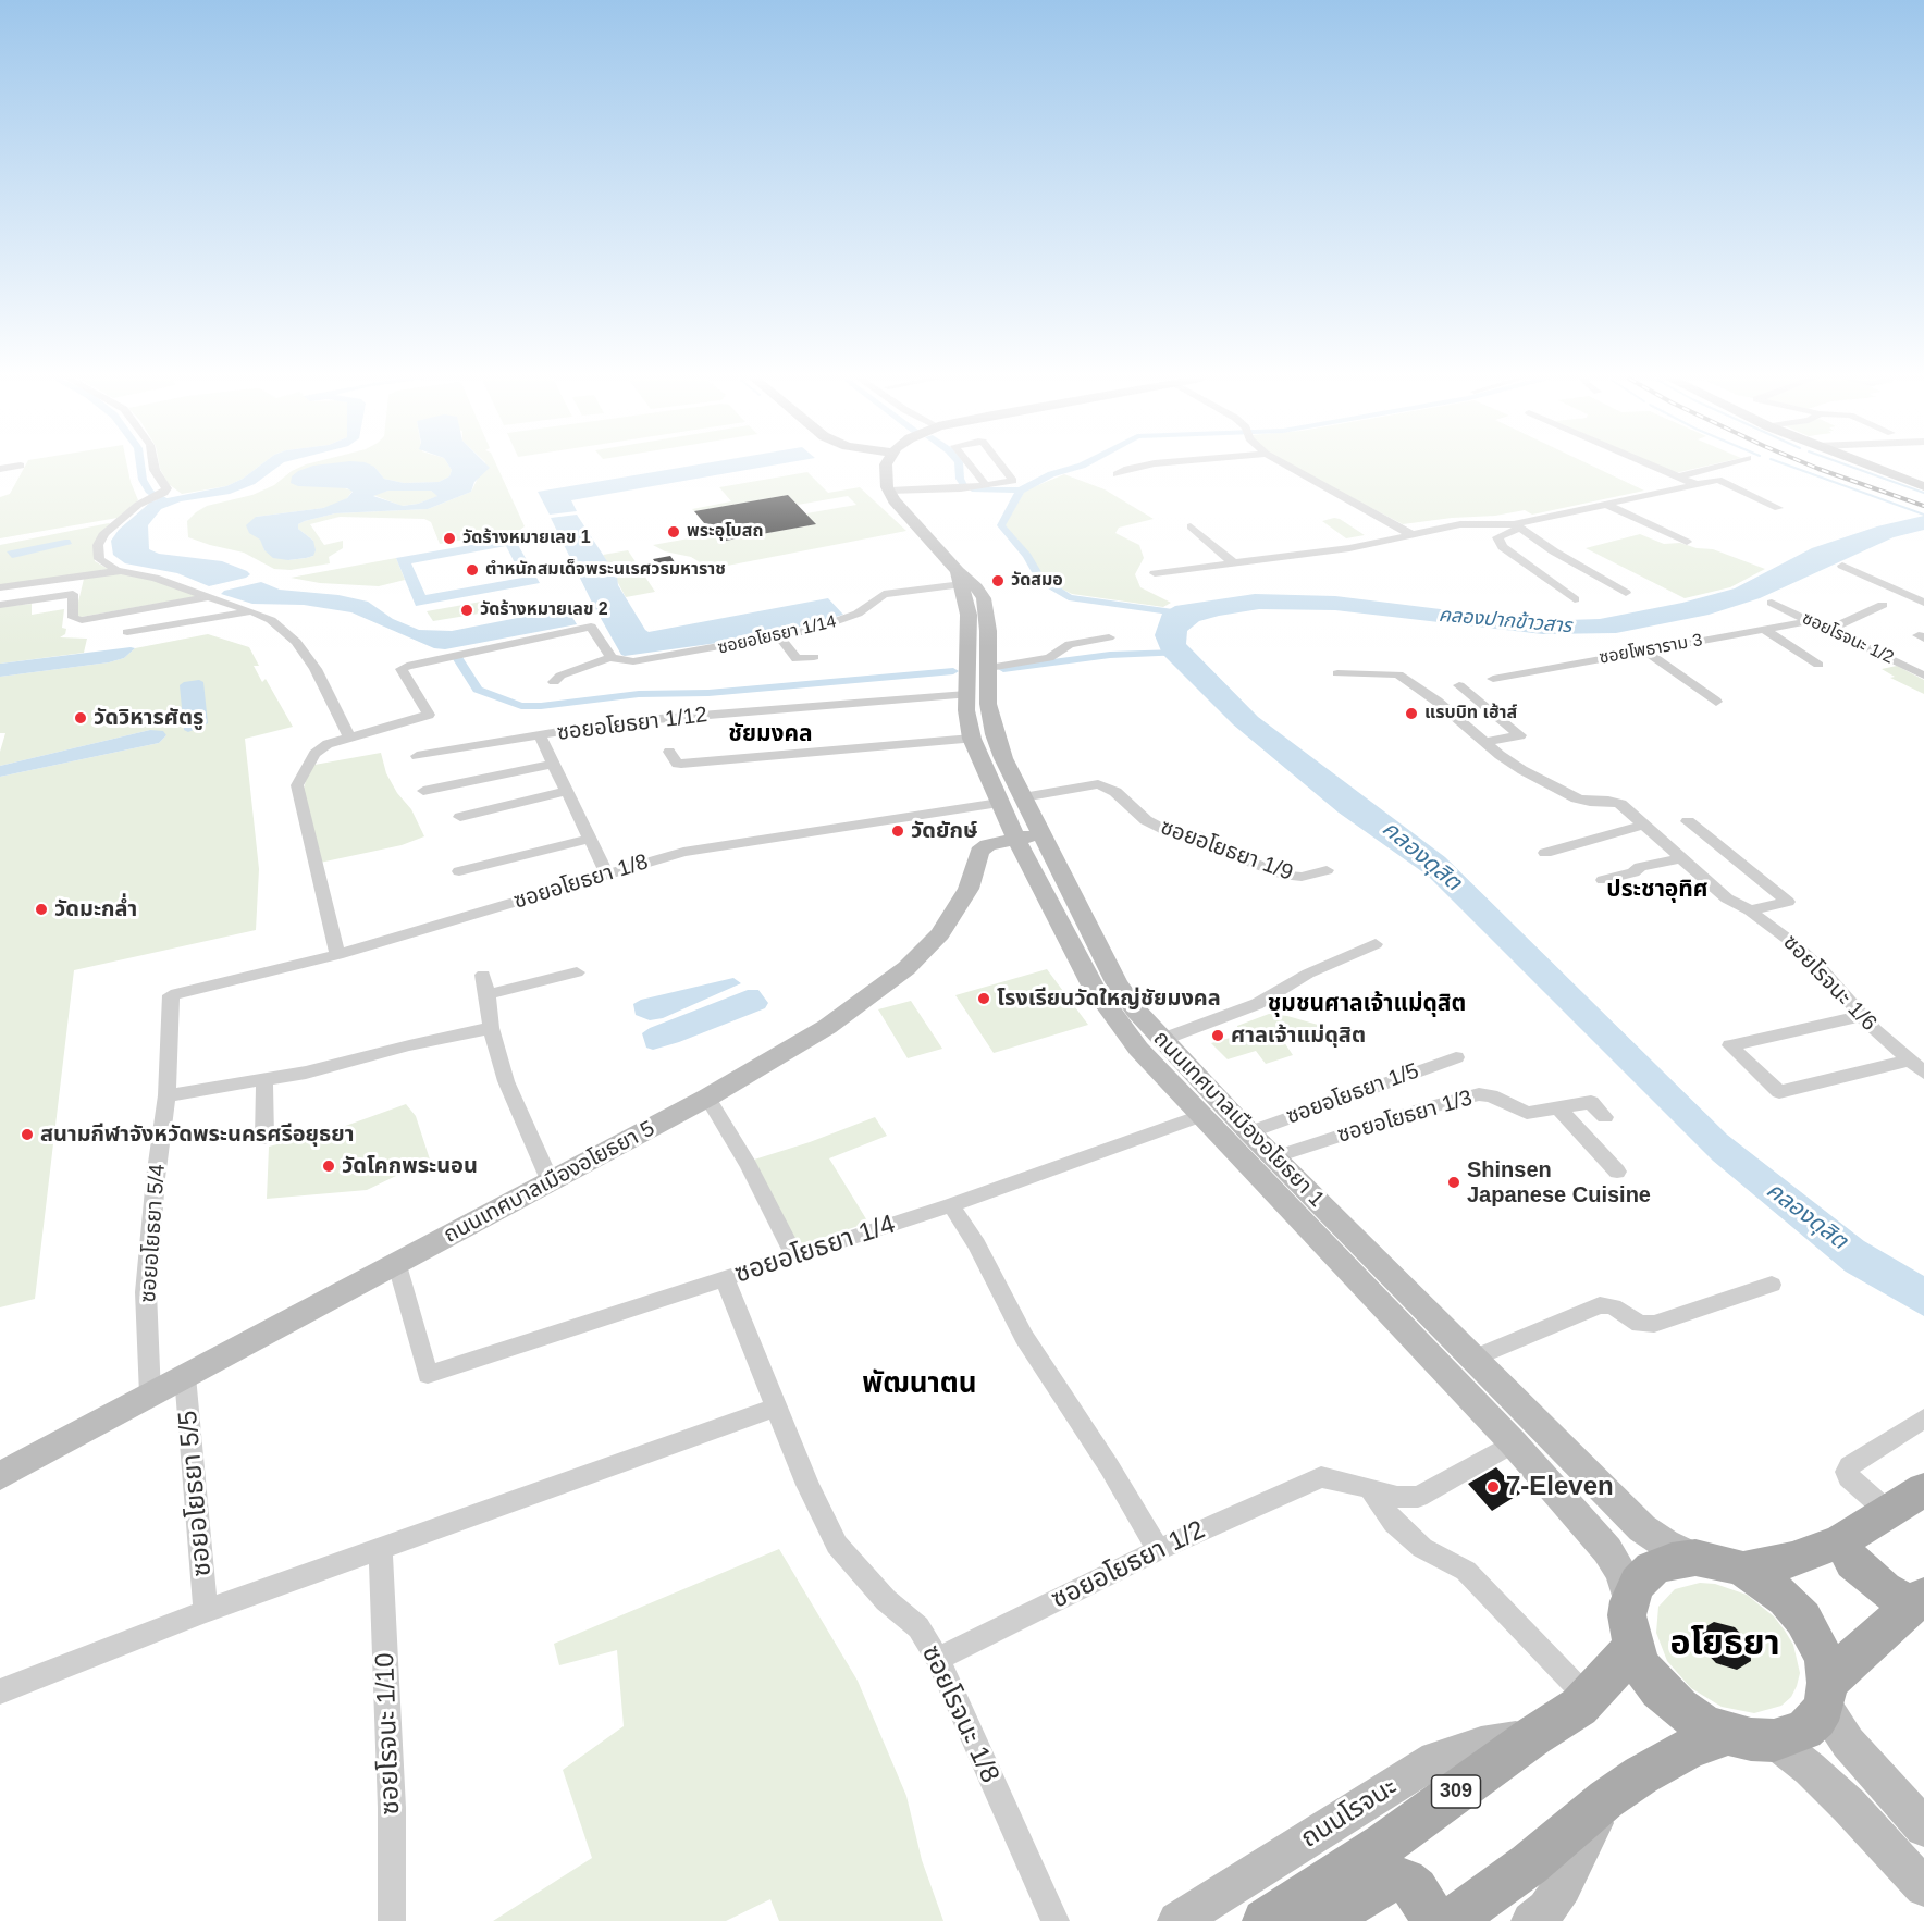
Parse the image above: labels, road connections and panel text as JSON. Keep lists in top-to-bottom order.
{
  "streets": {
    "main road": [
      "ถนนเทศบาลเมืองอโยธยา 1",
      "ถนนเทศบาลเมืองอโยธยา 5",
      "309",
      "ถนนโรจนะ"
    ],
    "street": [
      "ซอยอโยธยา 1/14",
      "ซอยโรจนะ 1/2",
      "ซอยโพธาราม 3",
      "ซอยอโยธยา 1/12",
      "ซอยอโยธยา 1/9",
      "ซอยอโยธยา 1/8",
      "ซอยโรจนะ 1/6",
      "ซอยอโยธยา 1/5",
      "ซอยอโยธยา 1/3",
      "ซอยอโยธยา 5/4",
      "ซอยอโยธยา 1/4",
      "ซอยอโยธยา 5/5",
      "ซอยอโยธยา 1/2",
      "ซอยโรจนะ 1/8",
      "ซอยโรจนะ 1/10"
    ]
  },
  "crossings": [
    ["ซอยอโยธยา 1/14", "ถนนเทศบาลเมืองอโยธยา 1"],
    ["ซอยโรจนะ 1/2", "ซอยโพธาราม 3"],
    ["ซอยอโยธยา 1/12", "ถนนเทศบาลเมืองอโยธยา 1"],
    ["ซอยอโยธยา 1/9", "ซอยอโยธยา 1/8"],
    ["ซอยอโยธยา 1/9", "ถนนเทศบาลเมืองอโยธยา 1"],
    ["ซอยอโยธยา 1/8", "ถนนเทศบาลเมืองอโยธยา 1"],
    ["ซอยอโยธยา 1/8", "ซอยอโยธยา 5/4"],
    ["ซอยอโยธยา 1/5", "ถนนเทศบาลเมืองอโยธยา 1"],
    ["ซอยอโยธยา 1/3", "ถนนเทศบาลเมืองอโยธยา 1"],
    ["ถนนเทศบาลเมืองอโยธยา 1", "ถนนเทศบาลเมืองอโยธยา 5"],
    ["ถนนเทศบาลเมืองอโยธยา 1", "ซอยอโยธยา 1/4"],
    ["ถนนเทศบาลเมืองอโยธยา 1", "ถนนโรจนะ"],
    ["ถนนเทศบาลเมืองอโยธยา 5", "ซอยอโยธยา 5/4"],
    ["ถนนเทศบาลเมืองอโยธยา 5", "ซอยอโยธยา 1/4"],
    ["ถนนเทศบาลเมืองอโยธยา 5", "ซอยอโยธยา 5/5"],
    ["ซอยอโยธยา 1/4", "ซอยโรจนะ 1/8"],
    ["ซอยอโยธยา 1/2", "ซอยโรจนะ 1/8"]
  ],
  "districts": [
    "ชัยมงคล",
    "ประชาอุทิศ",
    "ชุมชนศาลเจ้าแม่ดุสิต",
    "พัฒนาตน",
    "อโยธยา"
  ],
  "water": ["คลองปากข้าวสาร", "คลองดุสิต"],
  "places": [
    "พระอุโบสถ",
    "วัดร้างหมายเลข 1",
    "ตำหนักสมเด็จพระนเรศวรมหาราช",
    "วัดสมอ",
    "วัดร้างหมายเลข 2",
    "แรบบิท เฮ้าส์",
    "วัดวิหารศัตรู",
    "วัดยักษ์",
    "วัดมะกล่ำ",
    "โรงเรียนวัดใหญ่ชัยมงคล",
    "ศาลเจ้าแม่ดุสิต",
    "สนามกีฬาจังหวัดพระนครศรีอยุธยา",
    "วัดโคกพระนอน",
    "Shinsen Japanese Cuisine",
    "7-Eleven"
  ]
}
